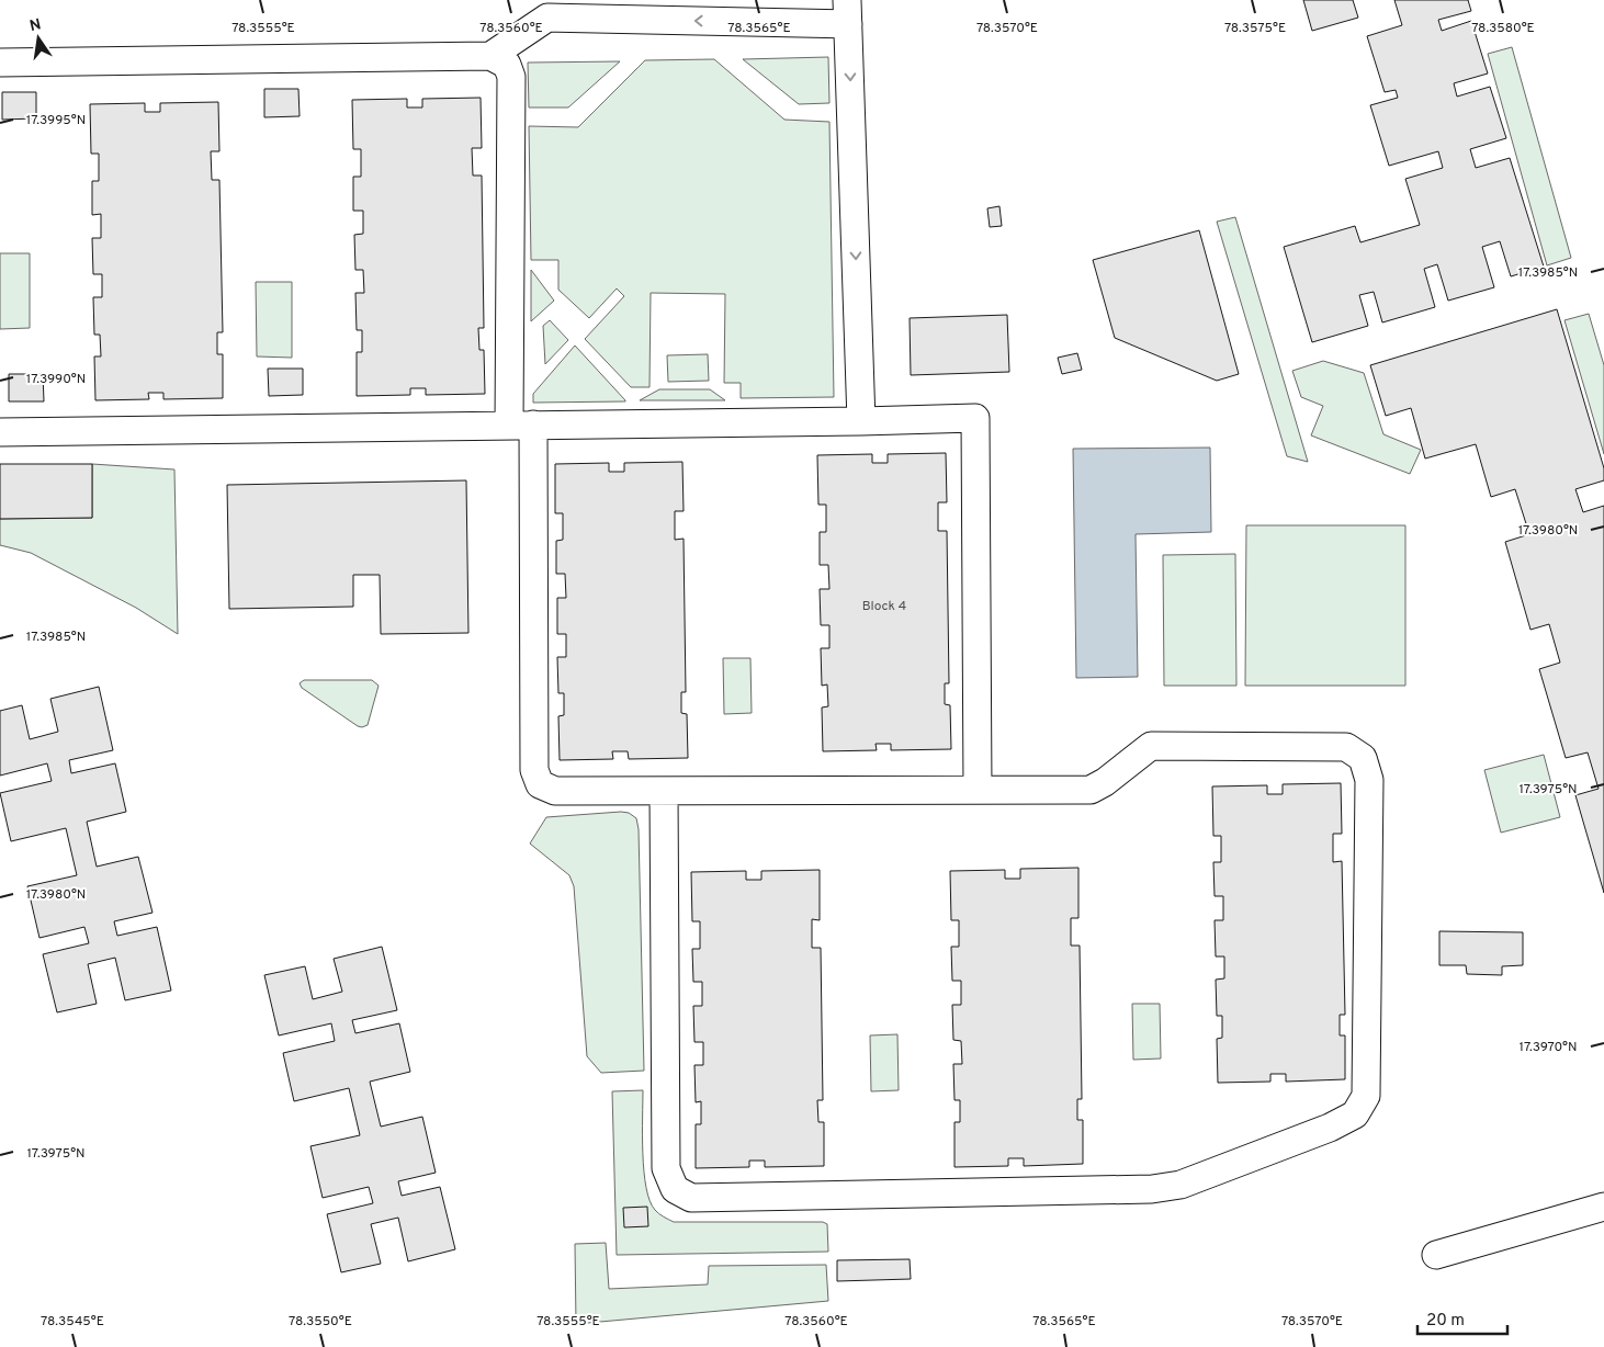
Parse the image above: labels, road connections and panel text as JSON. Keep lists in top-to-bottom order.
{
  "house_numbers": ["Block 4"],
  "scale_bar": "20 m",
  "north": "top",
  "coordinates": [
    "78.3555°E",
    "78.3560°E",
    "78.3565°E",
    "78.3570°E",
    "78.3575°E",
    "78.3580°E",
    "17.3995°N",
    "17.3985°N",
    "17.3990°N",
    "17.3980°N",
    "17.3975°N",
    "17.3970°N",
    "78.3545°E",
    "78.3550°E"
  ]
}
